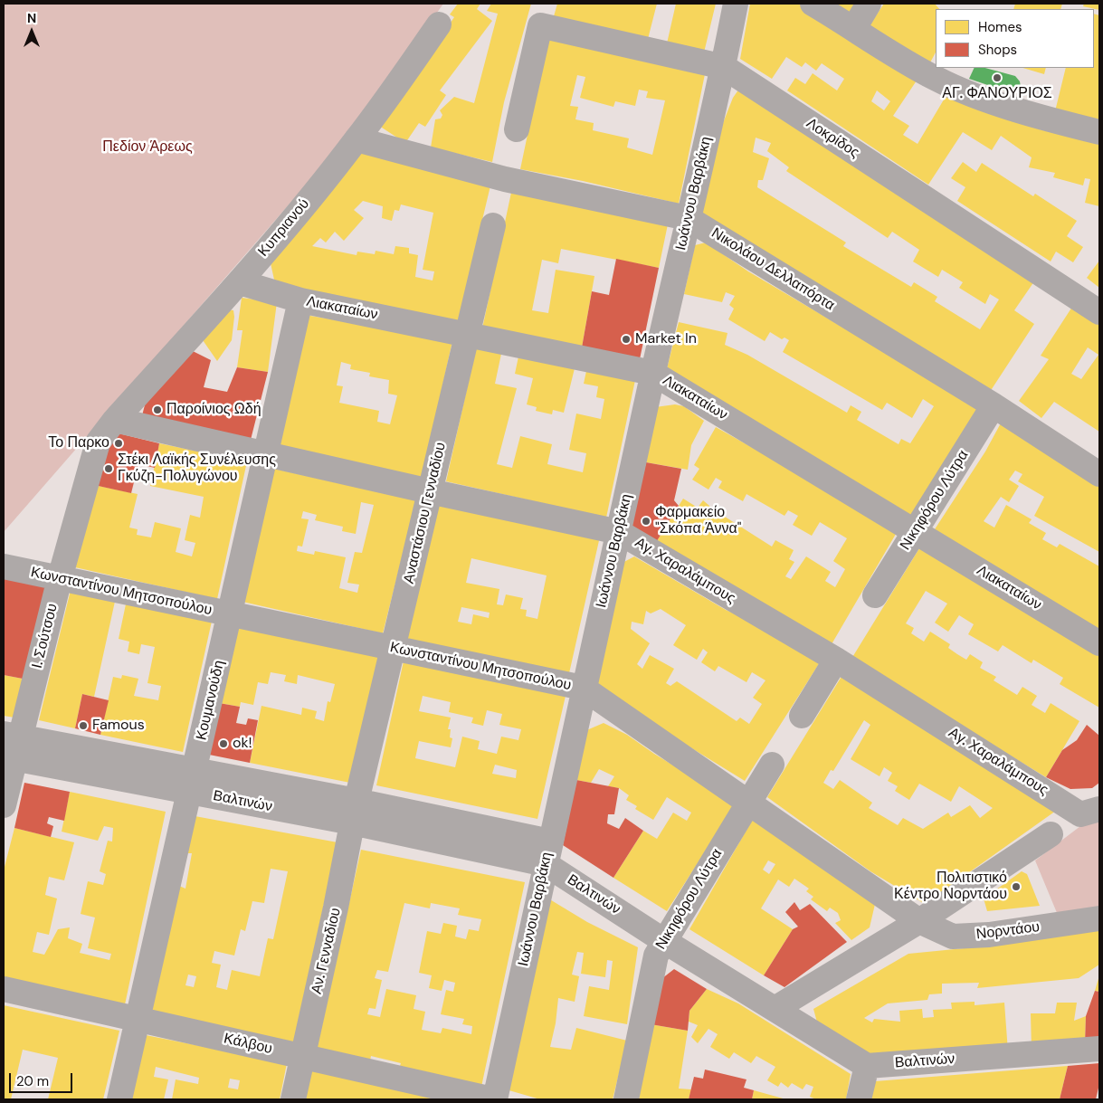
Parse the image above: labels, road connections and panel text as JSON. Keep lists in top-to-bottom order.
{
  "streets": {
    "street": [
      "Λοκρίδος",
      "Ιωάννου Βαρβάκη",
      "Κυπριανού",
      "Νικολάου Δελλαπόρτα",
      "Λιακαταίων",
      "Νικηφόρου Λύτρα",
      "Αναστάσιου Γενναδίου",
      "Αγ. Χαραλάμπους",
      "Κωνσταντίνου Μητσοπούλου",
      "Ι. Σούτσου",
      "Κουμανούδη",
      "Βαλτινών",
      "Νορντάου",
      "Αν. Γενναδίου",
      "Κάλβου"
    ]
  },
  "crossings": [
    ["Λοκρίδος", "Ιωάννου Βαρβάκη"],
    ["Ιωάννου Βαρβάκη", "Νικολάου Δελλαπόρτα"],
    ["Ιωάννου Βαρβάκη", "Λιακαταίων"],
    ["Ιωάννου Βαρβάκη", "Αγ. Χαραλάμπους"],
    ["Ιωάννου Βαρβάκη", "Κωνσταντίνου Μητσοπούλου"],
    ["Ιωάννου Βαρβάκη", "Βαλτινών"],
    ["Ιωάννου Βαρβάκη", "Κάλβου"],
    ["Κυπριανού", "Νικολάου Δελλαπόρτα"],
    ["Κυπριανού", "Λιακαταίων"],
    ["Κυπριανού", "Αγ. Χαραλάμπους"],
    ["Κυπριανού", "Ι. Σούτσου"],
    ["Νικολάου Δελλαπόρτα", "Νικηφόρου Λύτρα"],
    ["Λιακαταίων", "Νικηφόρου Λύτρα"],
    ["Λιακαταίων", "Αναστάσιου Γενναδίου"],
    ["Λιακαταίων", "Κουμανούδη"],
    ["Νικηφόρου Λύτρα", "Κωνσταντίνου Μητσοπούλου"],
    ["Νικηφόρου Λύτρα", "Βαλτινών"],
    ["Αναστάσιου Γενναδίου", "Αγ. Χαραλάμπους"],
    ["Αναστάσιου Γενναδίου", "Κωνσταντίνου Μητσοπούλου"],
    ["Αναστάσιου Γενναδίου", "Βαλτινών"],
    ["Αναστάσιου Γενναδίου", "Αν. Γενναδίου"],
    ["Αγ. Χαραλάμπους", "Ι. Σούτσου"],
    ["Αγ. Χαραλάμπους", "Κουμανούδη"],
    ["Κωνσταντίνου Μητσοπούλου", "Ι. Σούτσου"],
    ["Κωνσταντίνου Μητσοπούλου", "Κουμανούδη"],
    ["Κωνσταντίνου Μητσοπούλου", "Νορντάου"],
    ["Ι. Σούτσου", "Βαλτινών"],
    ["Κουμανούδη", "Βαλτινών"],
    ["Κουμανούδη", "Κάλβου"],
    ["Βαλτινών", "Αν. Γενναδίου"],
    ["Αν. Γενναδίου", "Κάλβου"]
  ],
  "parks": ["Πεδίον Άρεως"],
  "places": [
    "ΑΓ. ΦΑΝΟΥΡΙΟΣ",
    "Market In",
    "Παροίνιος Ωδή",
    "Το Παρκο",
    "Στέκι Λαϊκής Συνέλευσης Γκύζη-Πολυγώνου",
    "Φαρμακείο \"Σκόπα Άννα\"",
    "Famous",
    "ok!",
    "Πολιτιστικό Κέντρο Νορντάου"
  ],
  "legend": ["Homes", "Shops"],
  "scale_bar": "20 m",
  "north": "top"
}
